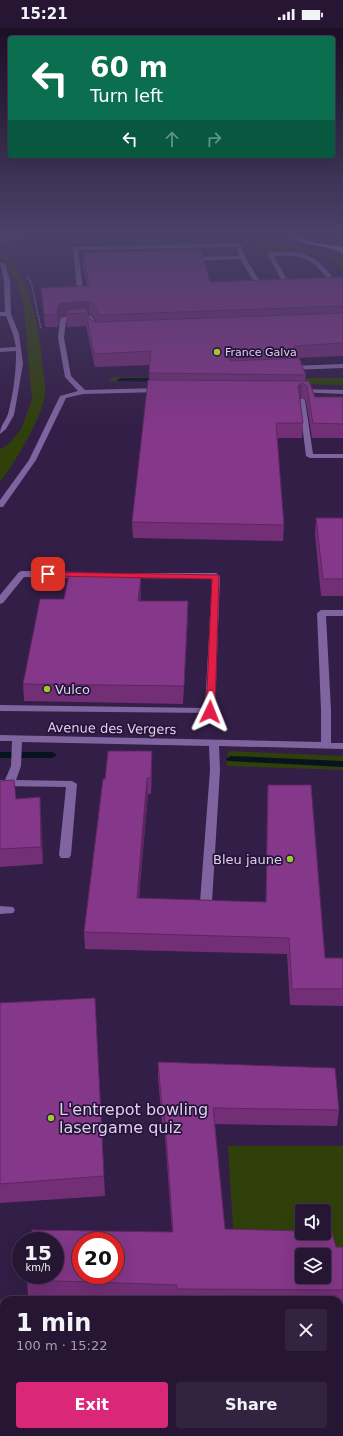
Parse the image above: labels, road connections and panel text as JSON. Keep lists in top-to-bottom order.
{
  "streets": {
    "street": ["Avenue des Vergers"]
  },
  "places": [
    "France Galva",
    "Vulco",
    "Bleu jaune",
    "L'entrepot bowling lasergame quiz"
  ],
  "page": {
    "status": "15:21",
    "turn": ["60 m", "Turn left"],
    "speed": "15 km/h",
    "limit": "20",
    "heading": ["1 min", "100 m · 15:22"],
    "buttons": ["Exit", "Share"]
  }
}
